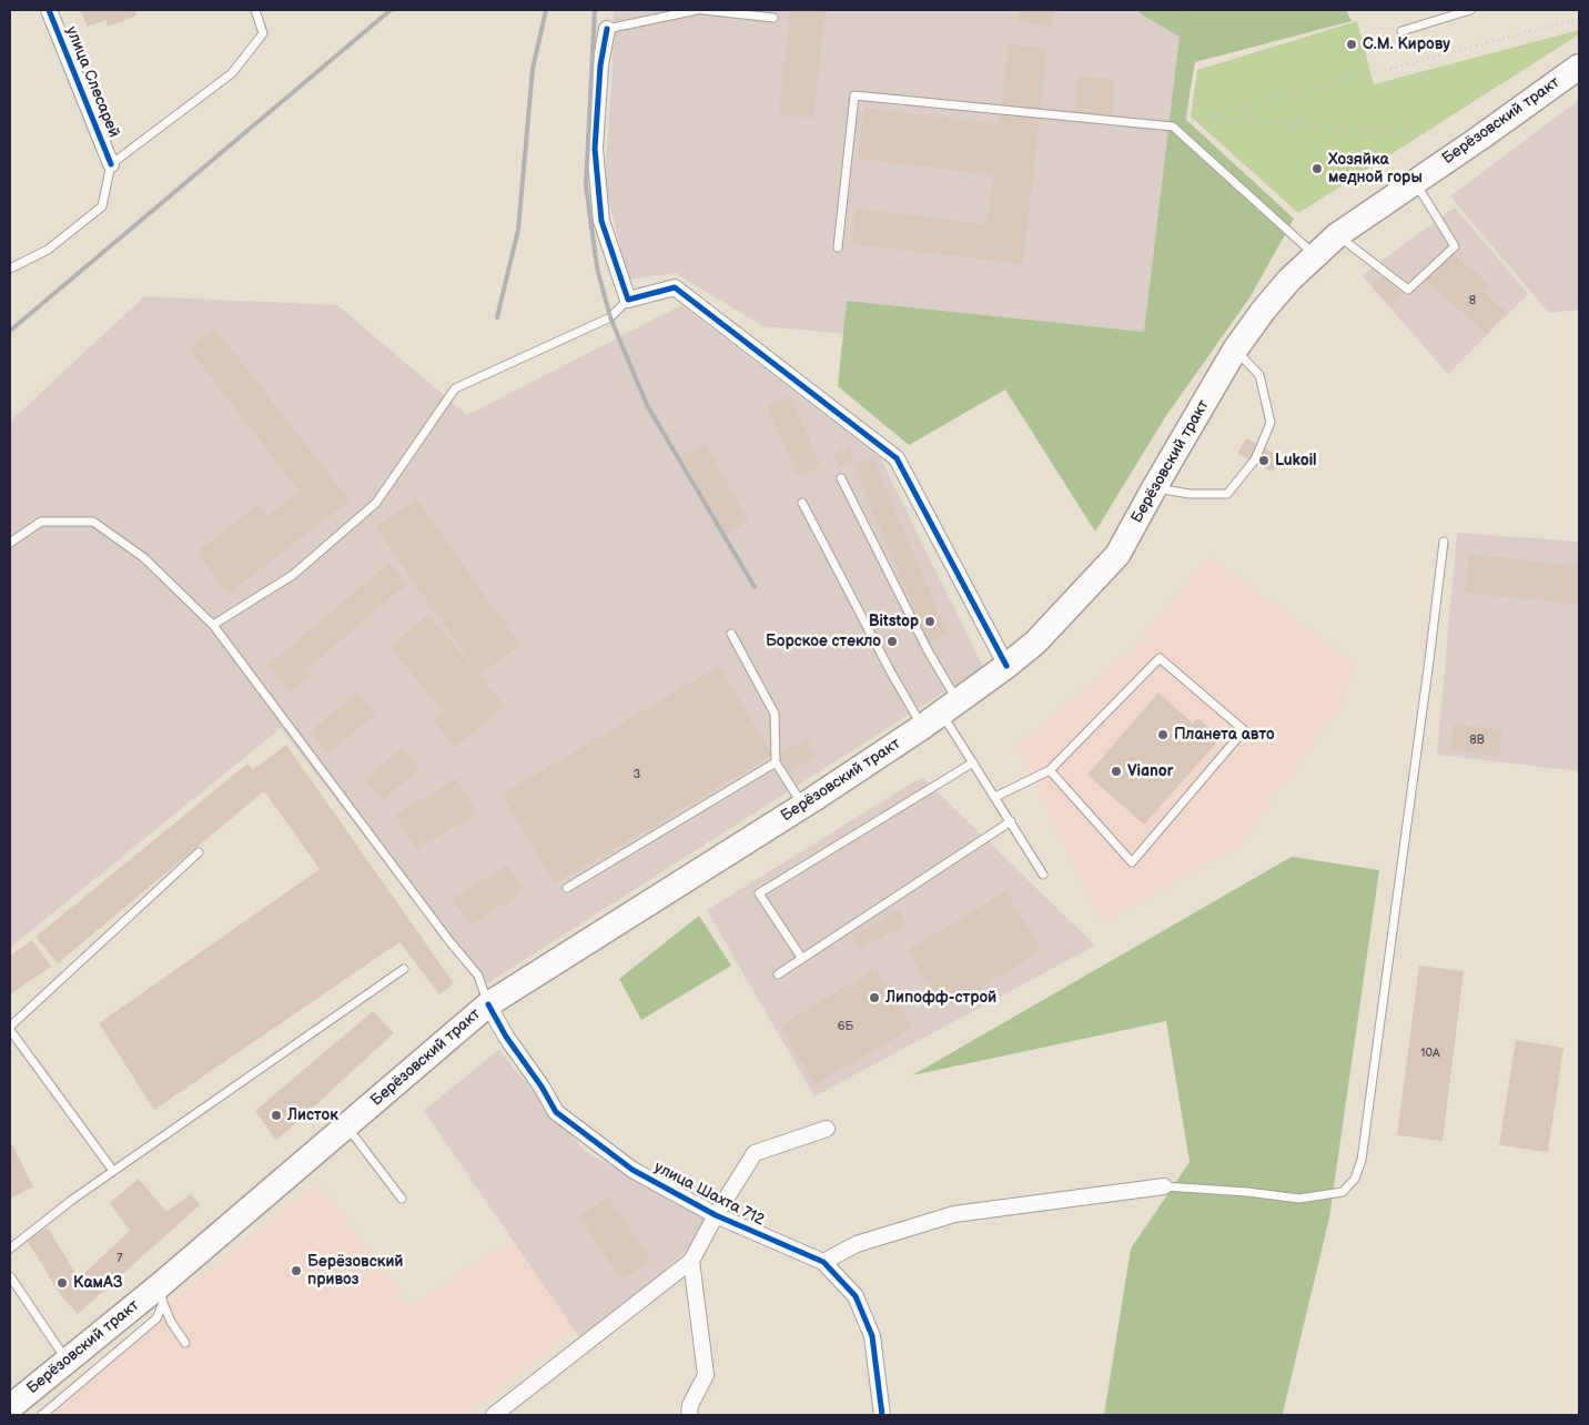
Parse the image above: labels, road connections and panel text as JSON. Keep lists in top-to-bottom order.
{
  "streets": {
    "main road": ["Берёзовский тракт"],
    "street": ["улица Слесарей", "улица Шахта 712"]
  },
  "crossings": [
    ["Берёзовский тракт", "улица Шахта 712"]
  ],
  "places": [
    "С.М. Кирову",
    "Хозяйка медной горы",
    "Lukoil",
    "Bitstop",
    "Борское стекло",
    "Планета авто",
    "Vianor",
    "Липофф-строй",
    "Листок",
    "Берёзовский привоз",
    "КамАЗ"
  ],
  "house_numbers": [
    "8",
    "8В",
    "3",
    "6Б",
    "10А",
    "7"
  ]
}
